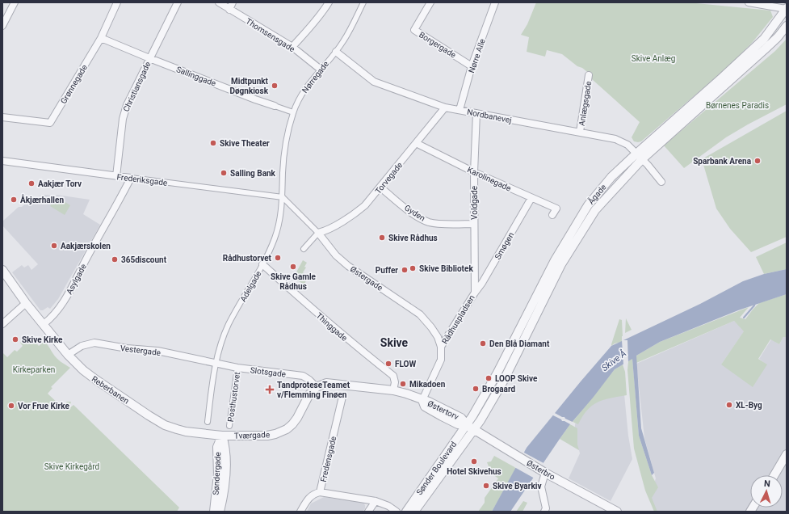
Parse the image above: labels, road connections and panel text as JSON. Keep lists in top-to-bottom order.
{
  "streets": {
    "street": [
      "Thomsensgade",
      "Borgergade",
      "Nørre Alle",
      "Sallinggade",
      "Nørregade",
      "Grønnegade",
      "Christiansgade",
      "Anlægsgade",
      "Nordbanevej",
      "Torvegade",
      "Karolinegade",
      "Frederiksgade",
      "Ågade",
      "Voldgade",
      "Gyden",
      "Smøgen",
      "Østergade",
      "Asylgade",
      "Adelgade",
      "Rådhuspladsen",
      "Thinggade",
      "Vestergade",
      "Slotsgade",
      "Reberbanen",
      "Posthustorvet",
      "Østertorv",
      "Tværgade",
      "Fredensgade",
      "Sønder Boulevard",
      "Østerbro",
      "Søndergade"
    ]
  },
  "crossings": [
    ["Thomsensgade", "Nørregade"],
    ["Borgergade", "Nørre Alle"],
    ["Nørre Alle", "Nordbanevej"],
    ["Sallinggade", "Nørregade"],
    ["Sallinggade", "Grønnegade"],
    ["Sallinggade", "Christiansgade"],
    ["Nørregade", "Nordbanevej"],
    ["Nørregade", "Frederiksgade"],
    ["Nørregade", "Østergade"],
    ["Nørregade", "Adelgade"],
    ["Christiansgade", "Frederiksgade"],
    ["Anlægsgade", "Nordbanevej"],
    ["Nordbanevej", "Torvegade"],
    ["Nordbanevej", "Ågade"],
    ["Nordbanevej", "Voldgade"],
    ["Torvegade", "Karolinegade"],
    ["Torvegade", "Gyden"],
    ["Torvegade", "Østergade"],
    ["Karolinegade", "Voldgade"],
    ["Karolinegade", "Smøgen"],
    ["Frederiksgade", "Østergade"],
    ["Frederiksgade", "Asylgade"],
    ["Frederiksgade", "Adelgade"],
    ["Ågade", "Østertorv"],
    ["Ågade", "Sønder Boulevard"],
    ["Ågade", "Østerbro"],
    ["Voldgade", "Gyden"],
    ["Voldgade", "Smøgen"],
    ["Voldgade", "Rådhuspladsen"],
    ["Smøgen", "Rådhuspladsen"],
    ["Østergade", "Adelgade"],
    ["Østergade", "Rådhuspladsen"],
    ["Østergade", "Østertorv"],
    ["Asylgade", "Reberbanen"],
    ["Adelgade", "Thinggade"],
    ["Adelgade", "Vestergade"],
    ["Adelgade", "Slotsgade"],
    ["Thinggade", "Østertorv"],
    ["Vestergade", "Slotsgade"],
    ["Vestergade", "Reberbanen"],
    ["Slotsgade", "Posthustorvet"],
    ["Slotsgade", "Tværgade"],
    ["Reberbanen", "Tværgade"],
    ["Reberbanen", "Søndergade"],
    ["Østertorv", "Sønder Boulevard"],
    ["Østertorv", "Østerbro"],
    ["Tværgade", "Søndergade"],
    ["Sønder Boulevard", "Østerbro"]
  ],
  "districts": ["Skive"],
  "water": ["Skive Å"],
  "parks": [
    "Skive Anlæg",
    "Børnenes Paradis",
    "Kirkeparken",
    "Skive Kirkegård"
  ],
  "places": {
    "other": [
      "Midtpunkt Døgnkiosk",
      "Skive Theater",
      "Sparbank Arena",
      "Salling Bank",
      "Aakjær Torv",
      "Åkjærhallen",
      "Skive Rådhus",
      "Aakjærskolen",
      "Rådhustorvet",
      "365discount",
      "Skive Gamle Rådhus",
      "Skive Bibliotek",
      "Puffer",
      "Skive Kirke",
      "Den Blå Diamant",
      "FLOW",
      "LOOP Skive",
      "Mikadoen",
      "Brogaard",
      "XL-Byg",
      "Vor Frue Kirke",
      "Hotel Skivehus",
      "Skive Byarkiv"
    ],
    "health": ["TandproteseTeamet v/Flemming Finøen"]
  },
  "north": "top"
}
